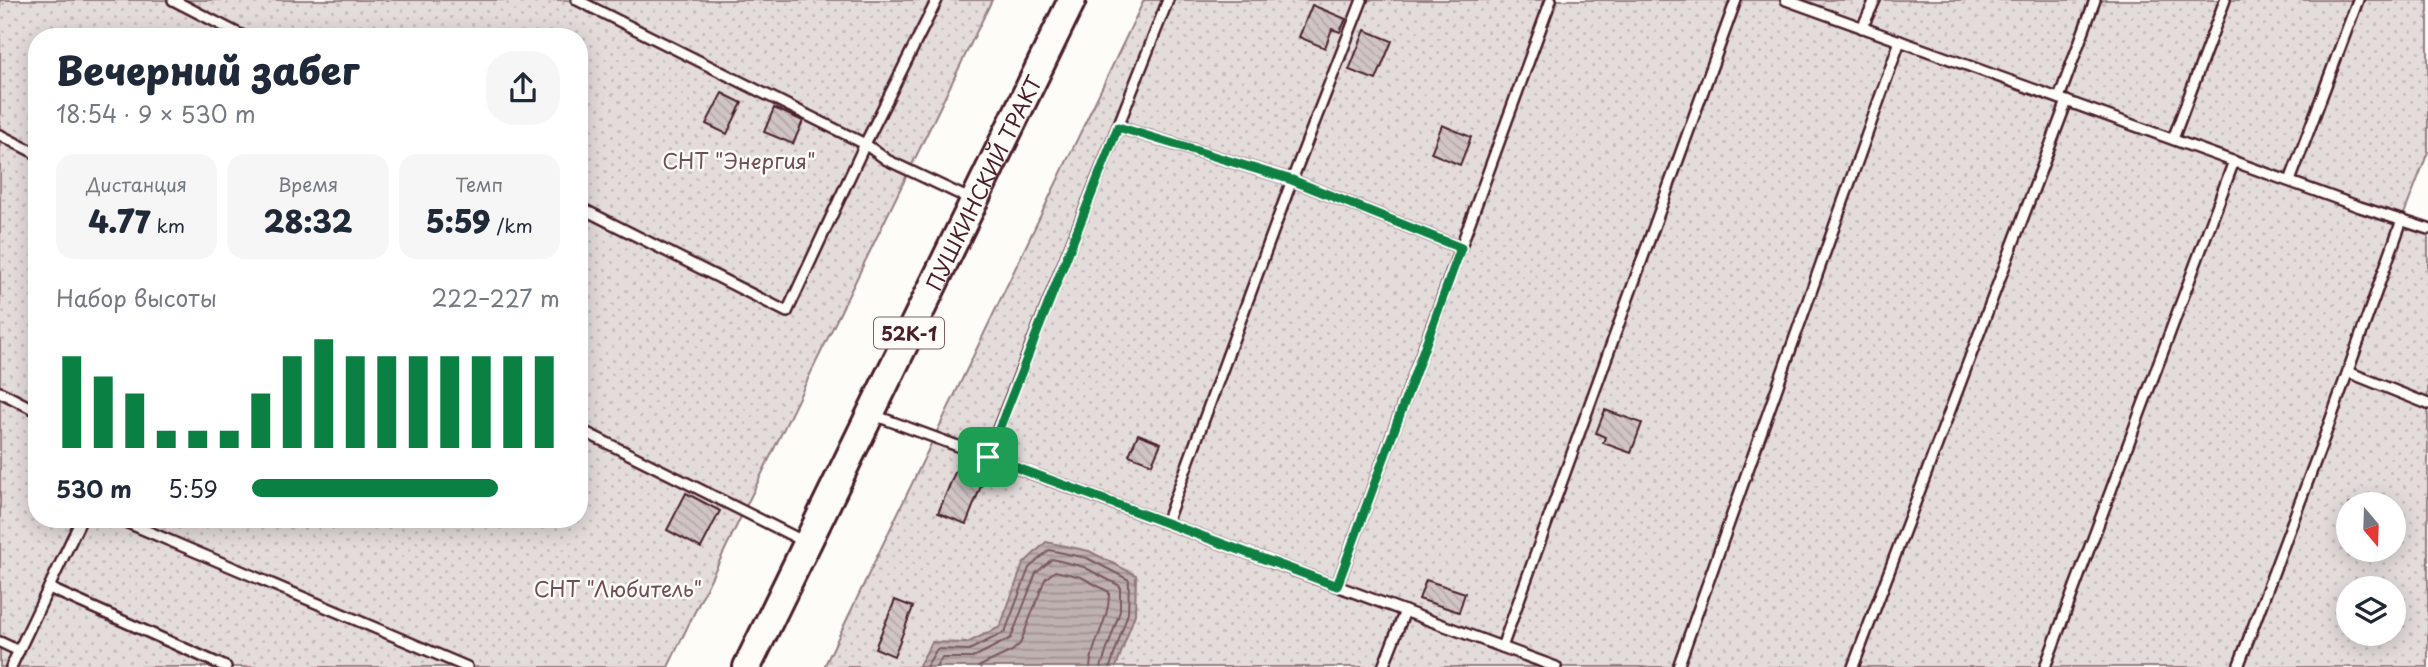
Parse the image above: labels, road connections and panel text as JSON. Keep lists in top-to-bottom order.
{
  "streets": {
    "main road": ["ПУШКИНСКИЙ ТРАКТ", "52К-1"]
  },
  "parks": ["СНТ \"Энергия\"", "СНТ \"Любитель\""],
  "north": "bottom",
  "page": {
    "heading": ["Вечерний забег", "18:54 · 9 × 530 m"],
    "stats": [
      ["Дистанция", "4.77 km"],
      ["Время", "28:32"],
      ["Темп", "5:59 /km"]
    ],
    "chart": ["Набор высоты", "222–227 m"],
    "list": [
      {
        "name": "530 m",
        "note": "5:59"
      }
    ]
  }
}
